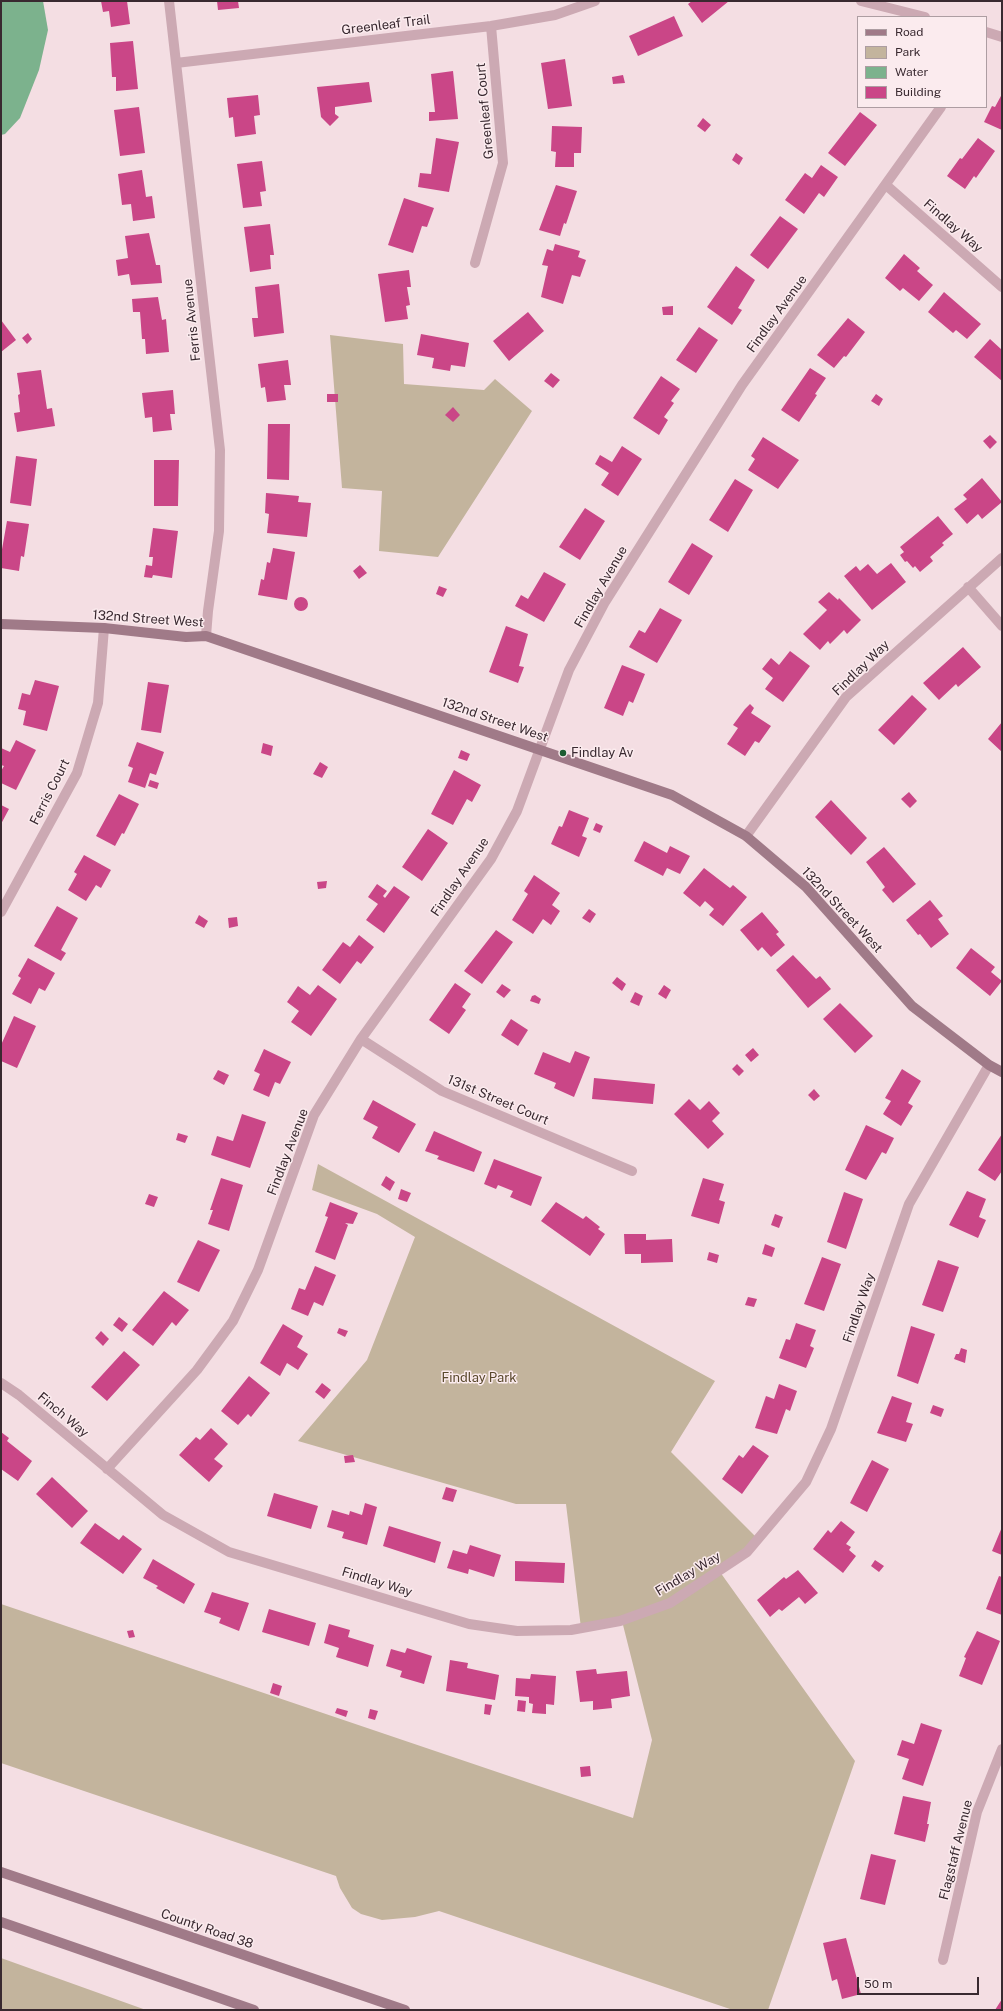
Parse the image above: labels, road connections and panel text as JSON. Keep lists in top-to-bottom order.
{
  "streets": {
    "street": [
      "Greenleaf Trail",
      "Greenleaf Court",
      "Findlay Way",
      "Findlay Avenue",
      "Ferris Avenue",
      "132nd Street West",
      "Ferris Court",
      "131st Street Court",
      "Finch Way",
      "Flagstaff Avenue",
      "County Road 38"
    ]
  },
  "crossings": [
    ["Greenleaf Trail", "Greenleaf Court"],
    ["Greenleaf Trail", "Ferris Avenue"],
    ["Findlay Way", "Findlay Avenue"],
    ["Findlay Way", "132nd Street West"],
    ["Findlay Way", "Finch Way"],
    ["Findlay Avenue", "132nd Street West"],
    ["Findlay Avenue", "131st Street Court"],
    ["Findlay Avenue", "Finch Way"],
    ["Ferris Avenue", "132nd Street West"],
    ["132nd Street West", "Ferris Court"]
  ],
  "parks": ["Findlay Park"],
  "places": ["Findlay Av"],
  "legend": [
    "Road",
    "Park",
    "Water",
    "Building"
  ],
  "scale_bar": "50 m"
}
